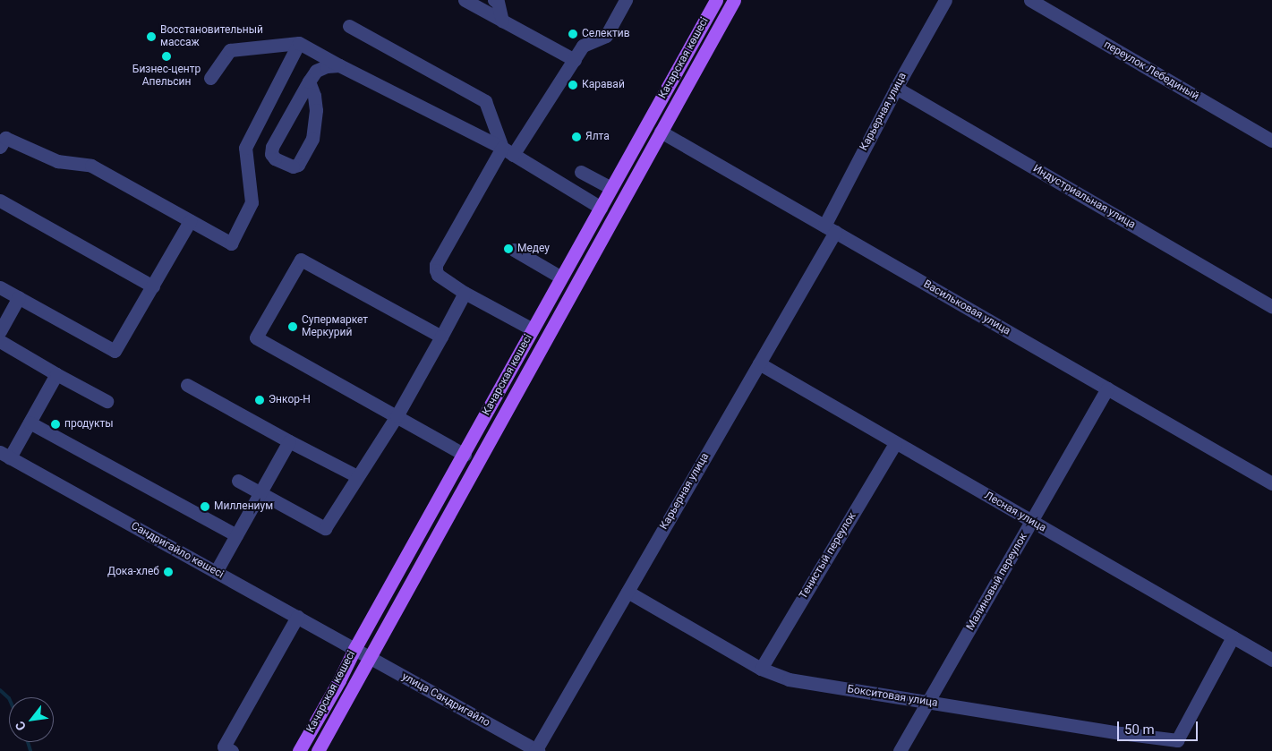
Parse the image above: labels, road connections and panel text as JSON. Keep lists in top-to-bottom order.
{
  "streets": {
    "main road": ["Качарская көшесі"],
    "street": [
      "переулок Лебединый",
      "Карьерная улица",
      "Индустриальная улица",
      "Васильковая улица",
      "Лесная улица",
      "Сандригайло көшесі",
      "Тенистый переулок",
      "Малиновый переулок",
      "Бокситовая улица",
      "улица Сандригайло"
    ]
  },
  "crossings": [
    ["Качарская көшесі", "Васильковая улица"],
    ["Качарская көшесі", "Сандригайло көшесі"],
    ["Качарская көшесі", "улица Сандригайло"],
    ["Карьерная улица", "Индустриальная улица"],
    ["Карьерная улица", "Васильковая улица"],
    ["Карьерная улица", "Лесная улица"],
    ["Карьерная улица", "Бокситовая улица"],
    ["Карьерная улица", "улица Сандригайло"],
    ["Васильковая улица", "Малиновый переулок"],
    ["Лесная улица", "Тенистый переулок"],
    ["Лесная улица", "Малиновый переулок"],
    ["Лесная улица", "Бокситовая улица"],
    ["Сандригайло көшесі", "улица Сандригайло"],
    ["Тенистый переулок", "Бокситовая улица"],
    ["Малиновый переулок", "Бокситовая улица"]
  ],
  "places": [
    "Селектив",
    "Восстановительный массаж",
    "Бизнес-центр Апельсин",
    "Каравай",
    "Ялта",
    "Медеу",
    "Супермаркет Меркурий",
    "Энкор-Н",
    "продукты",
    "Миллениум",
    "Дока-хлеб"
  ],
  "scale_bar": "50 m",
  "north": "bottom left"
}
